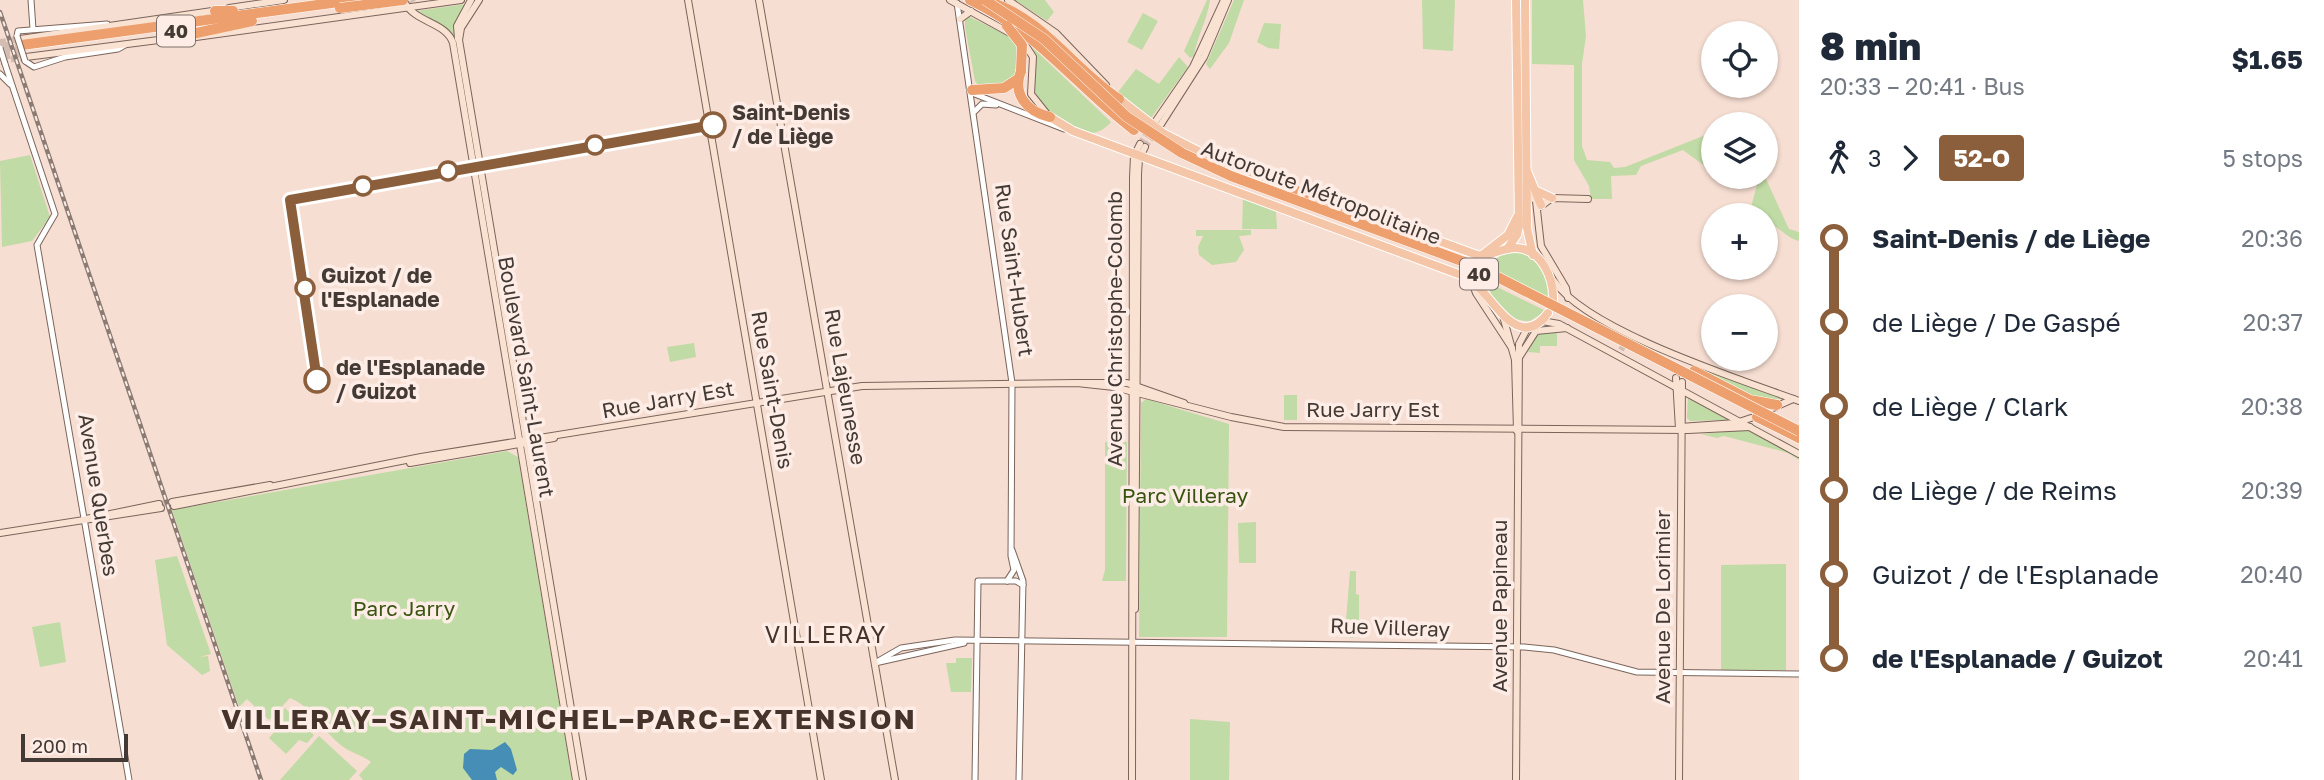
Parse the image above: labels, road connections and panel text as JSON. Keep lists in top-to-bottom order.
{
  "streets": {
    "highway": ["40", "Autoroute Métropolitaine"],
    "main road": [
      "Avenue Christophe-Colomb",
      "Boulevard Saint-Laurent",
      "Rue Lajeunesse",
      "Rue Saint-Denis",
      "Rue Jarry Est",
      "Avenue Papineau",
      "Avenue De Lorimier"
    ],
    "street": ["Rue Saint-Hubert", "Avenue Querbes", "Rue Villeray"]
  },
  "crossings": [
    ["40", "Boulevard Saint-Laurent"],
    ["Rue Saint-Hubert", "Rue Jarry Est"],
    ["Rue Saint-Hubert", "Rue Villeray"],
    ["Avenue Christophe-Colomb", "Rue Jarry Est"],
    ["Avenue Christophe-Colomb", "Rue Villeray"],
    ["Boulevard Saint-Laurent", "Rue Jarry Est"],
    ["Rue Lajeunesse", "Rue Jarry Est"],
    ["Rue Lajeunesse", "Rue Villeray"],
    ["Rue Saint-Denis", "Rue Jarry Est"],
    ["Rue Jarry Est", "Avenue Papineau"],
    ["Rue Jarry Est", "Avenue De Lorimier"],
    ["Avenue Papineau", "Rue Villeray"],
    ["Avenue De Lorimier", "Rue Villeray"]
  ],
  "districts": ["VILLERAY", "VILLERAY–SAINT-MICHEL–PARC-EXTENSION"],
  "parks": ["Parc Villeray", "Parc Jarry"],
  "places": ["Saint-Denis / de Liège", "Guizot / de l'Esplanade", "de l'Esplanade / Guizot"],
  "lines": ["bus line 52-O"],
  "scale_bar": "200 m",
  "page": {
    "heading": ["8 min", "20:33 – 20:41 · Bus", "$1.65"],
    "map_buttons": ["+", "−"],
    "legs": ["3", "52-O", "5 stops"],
    "list": [
      {
        "name": "Saint-Denis / de Liège",
        "value": "20:36"
      },
      {
        "name": "de Liège / De Gaspé",
        "value": "20:37"
      },
      {
        "name": "de Liège / Clark",
        "value": "20:38"
      },
      {
        "name": "de Liège / de Reims",
        "value": "20:39"
      },
      {
        "name": "Guizot / de l'Esplanade",
        "value": "20:40"
      },
      {
        "name": "de l'Esplanade / Guizot",
        "value": "20:41"
      }
    ],
    "scale": "200 m"
  }
}
